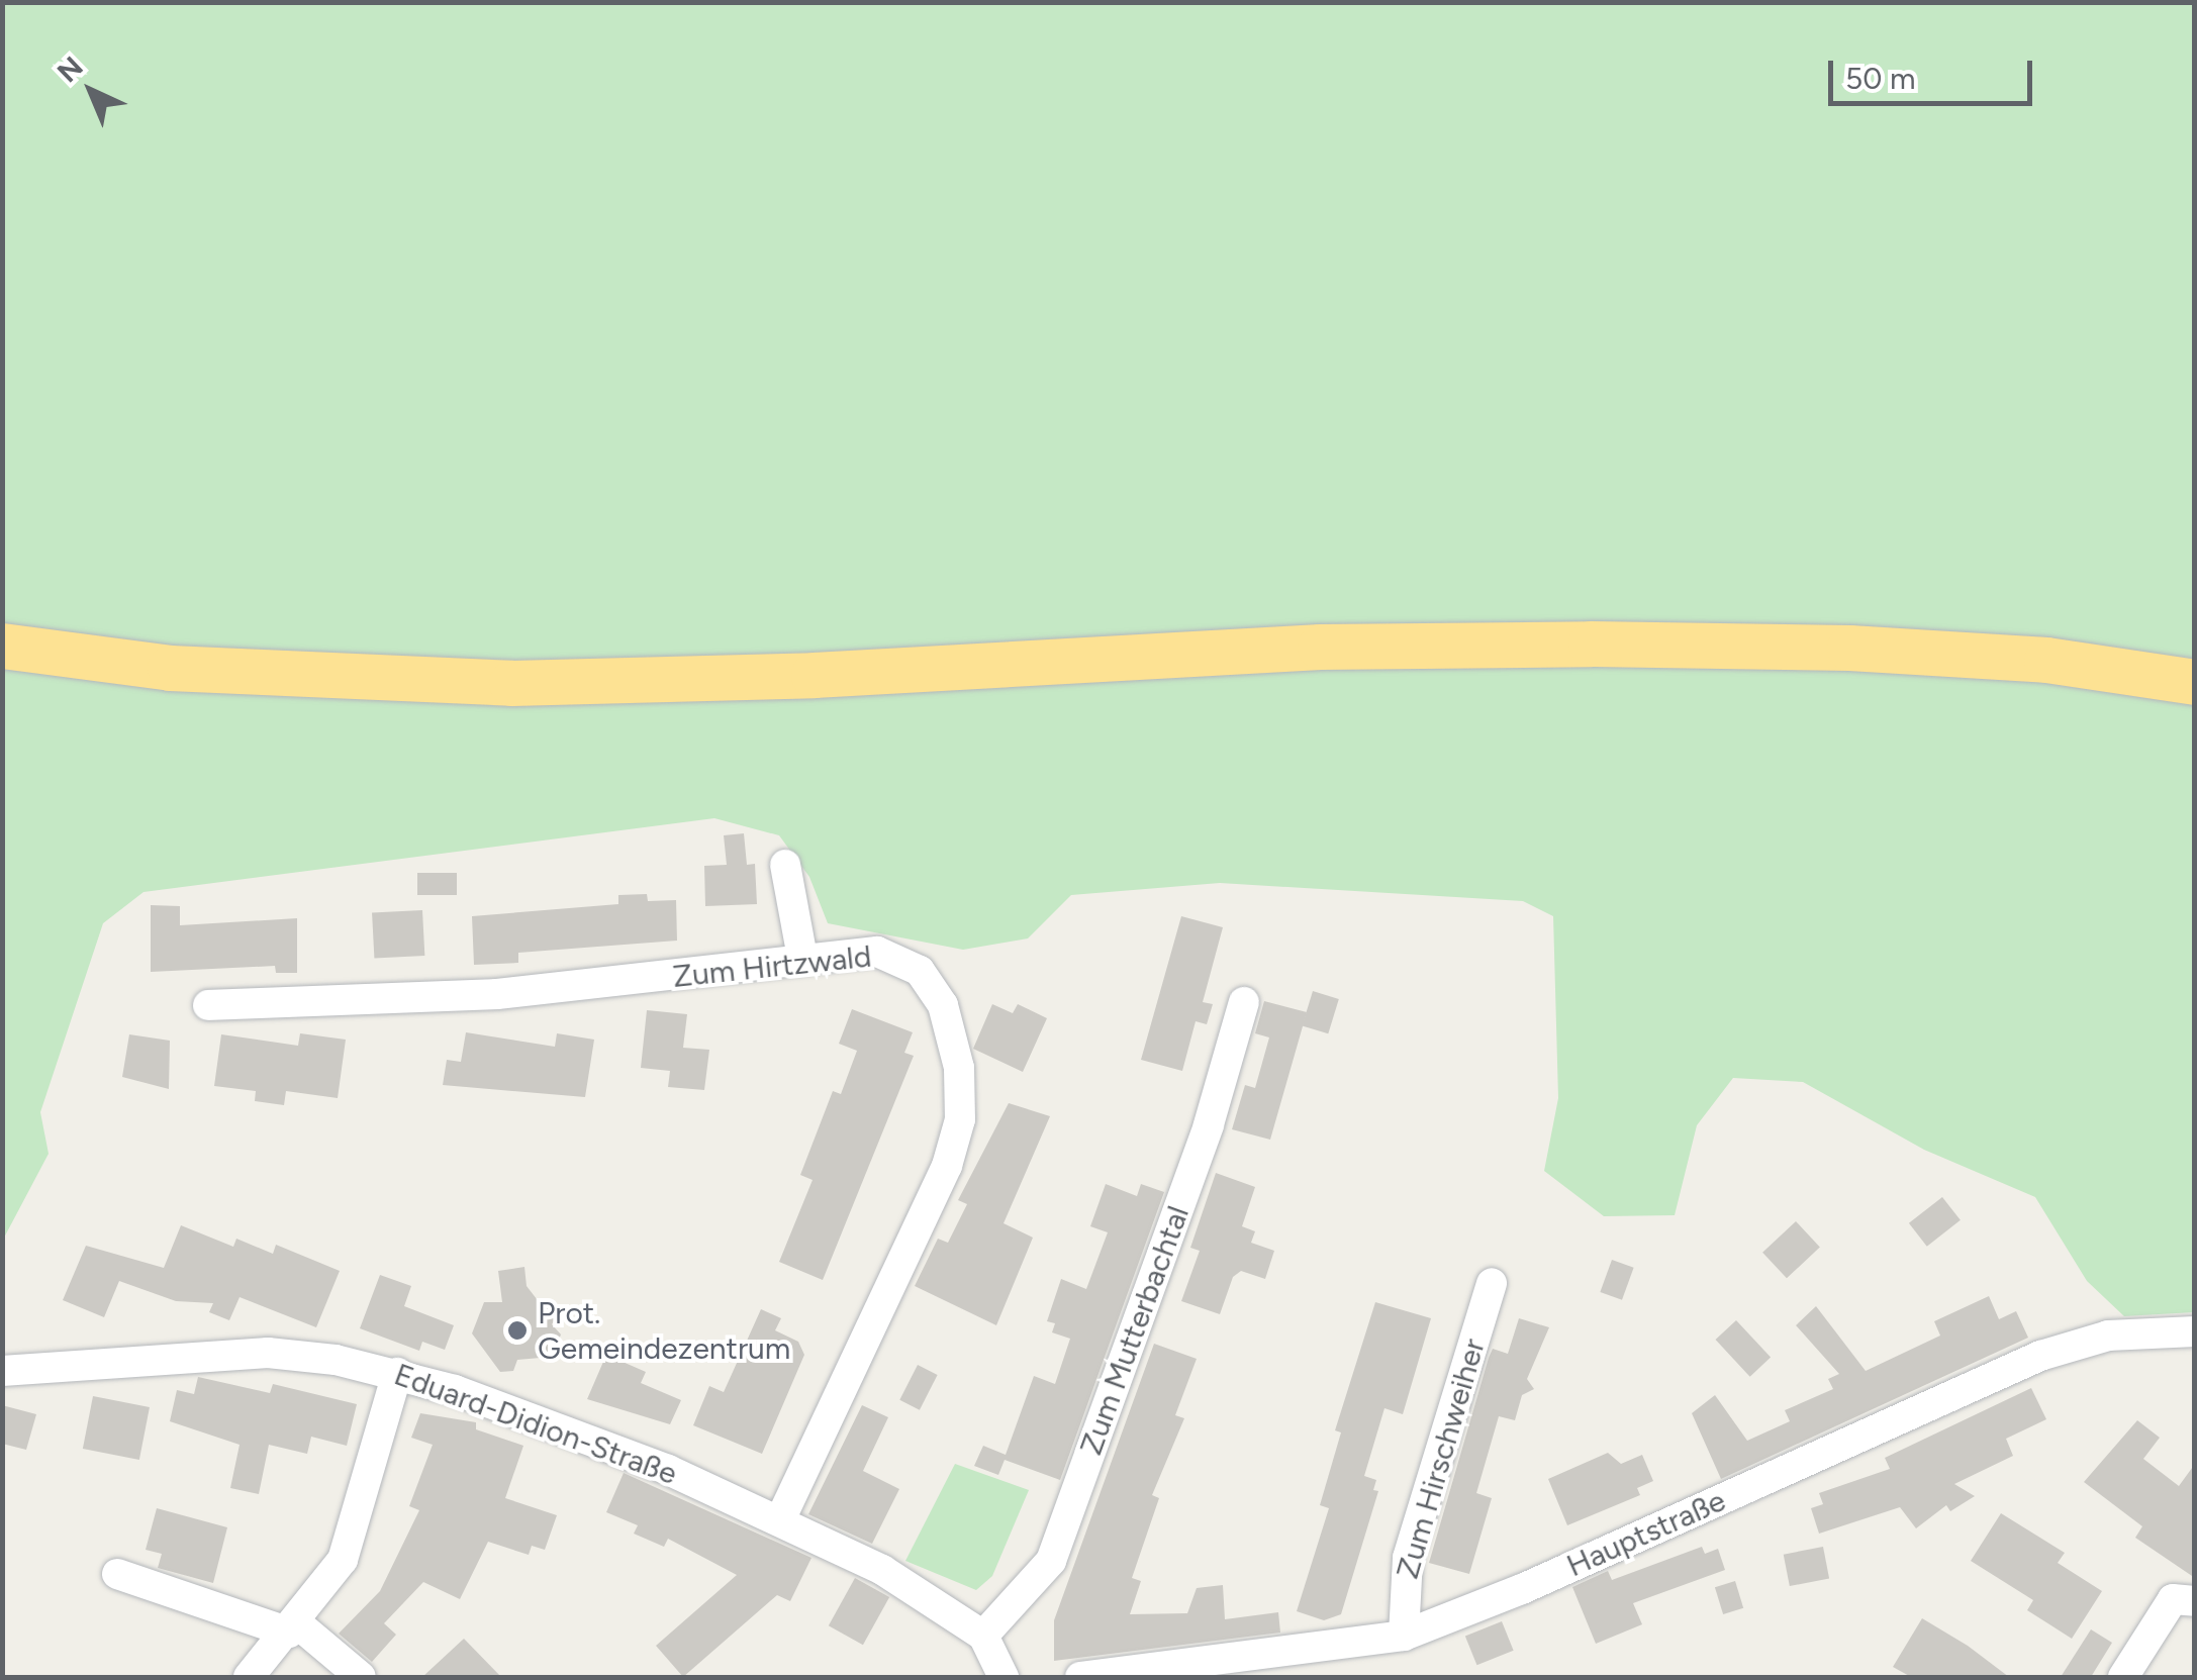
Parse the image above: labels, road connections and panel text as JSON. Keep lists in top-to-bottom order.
{
  "streets": {
    "street": [
      "Zum Hirtzwald",
      "Zum Mutterbachtal",
      "Eduard-Didion-Straße",
      "Zum Hirschweiher",
      "Hauptstraße"
    ]
  },
  "crossings": [
    ["Zum Hirtzwald", "Eduard-Didion-Straße"],
    ["Zum Mutterbachtal", "Eduard-Didion-Straße"],
    ["Zum Hirschweiher", "Hauptstraße"]
  ],
  "places": ["Prot. Gemeindezentrum"],
  "scale_bar": "50 m",
  "north": "top left"
}
